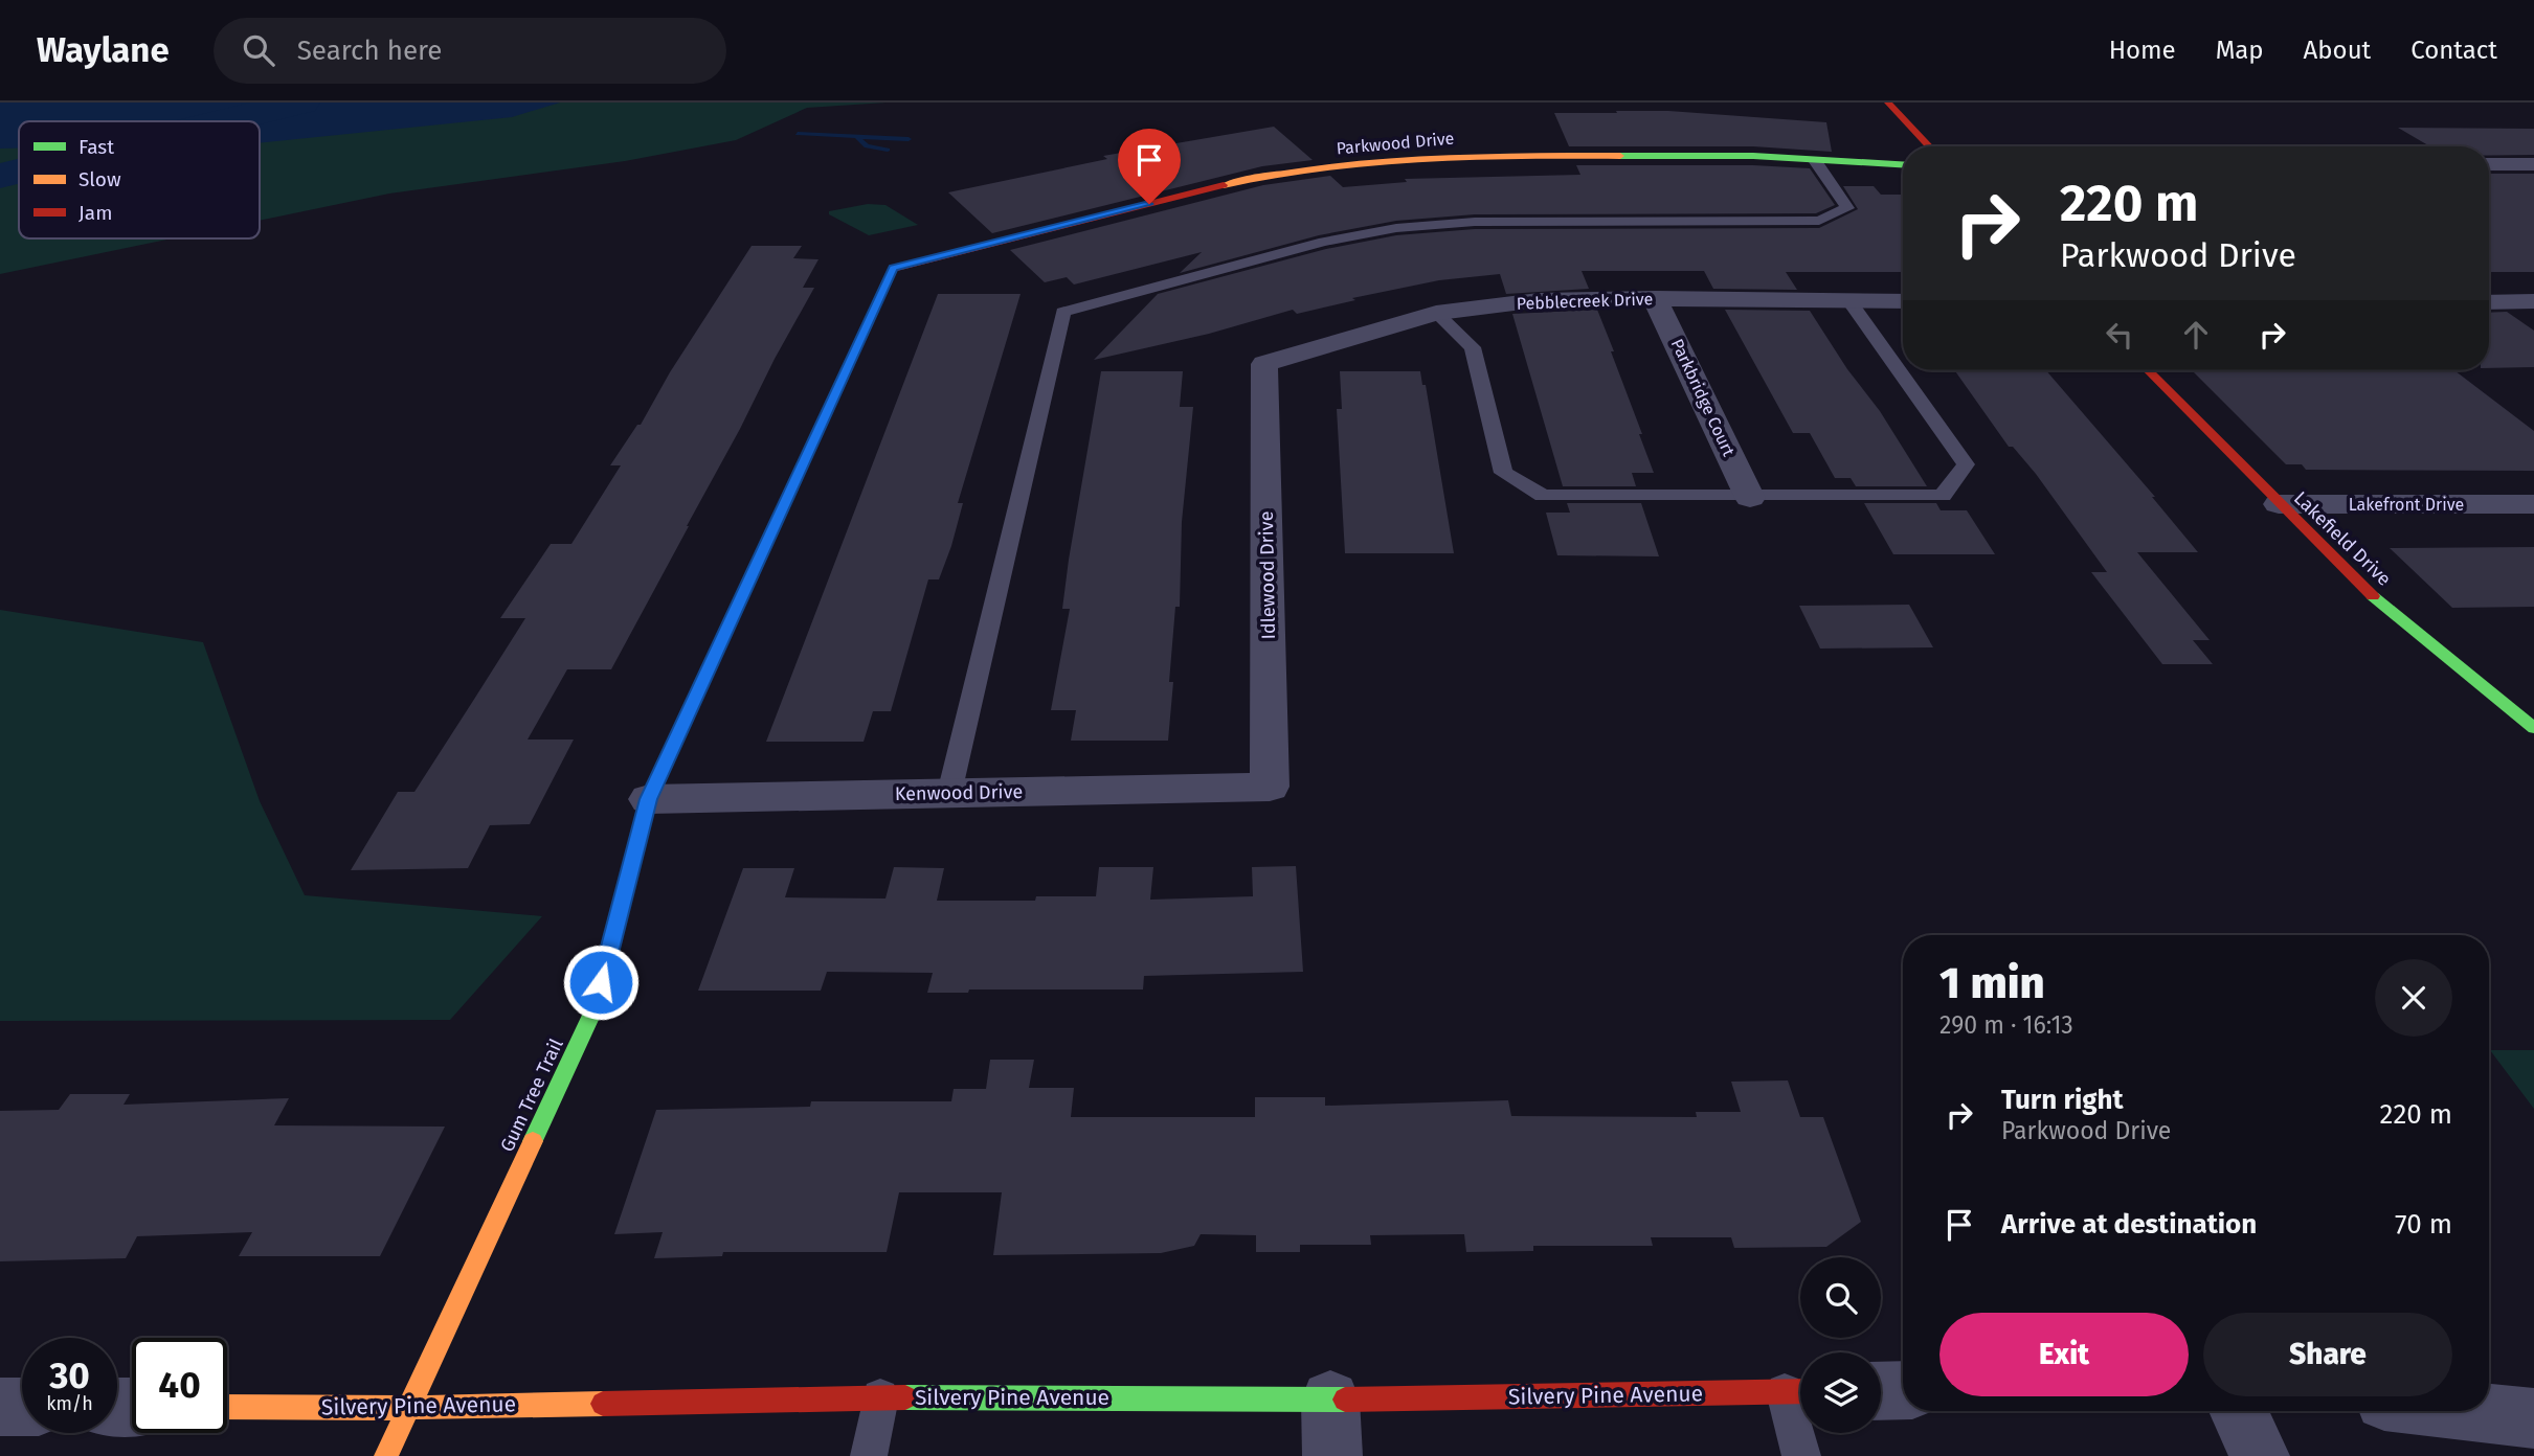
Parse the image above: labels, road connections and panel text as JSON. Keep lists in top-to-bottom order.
{
  "streets": {
    "street": [
      "Parkwood Drive",
      "Pebblecreek Drive",
      "Parkbridge Court",
      "Lakefront Drive",
      "Lakefield Drive",
      "Idlewood Drive",
      "Kenwood Drive",
      "Gum Tree Trail",
      "Silvery Pine Avenue"
    ]
  },
  "crossings": [
    ["Parkwood Drive", "Gum Tree Trail"],
    ["Pebblecreek Drive", "Parkbridge Court"],
    ["Pebblecreek Drive", "Idlewood Drive"],
    ["Lakefront Drive", "Lakefield Drive"],
    ["Idlewood Drive", "Kenwood Drive"],
    ["Kenwood Drive", "Gum Tree Trail"],
    ["Gum Tree Trail", "Silvery Pine Avenue"]
  ],
  "legend": ["Fast", "Slow", "Jam"],
  "page": {
    "header": "Waylane",
    "search": "Search here",
    "nav": [
      "Home",
      "Map",
      "About",
      "Contact"
    ],
    "turn": ["220 m", "Parkwood Drive"],
    "heading": ["1 min", "290 m · 16:13"],
    "list": [
      {
        "name": "Turn right",
        "note": "Parkwood Drive",
        "value": "220 m"
      },
      {
        "name": "Arrive at destination",
        "value": "70 m"
      }
    ],
    "buttons": ["Exit", "Share"],
    "speed": "30 km/h",
    "limit": "40"
  }
}
